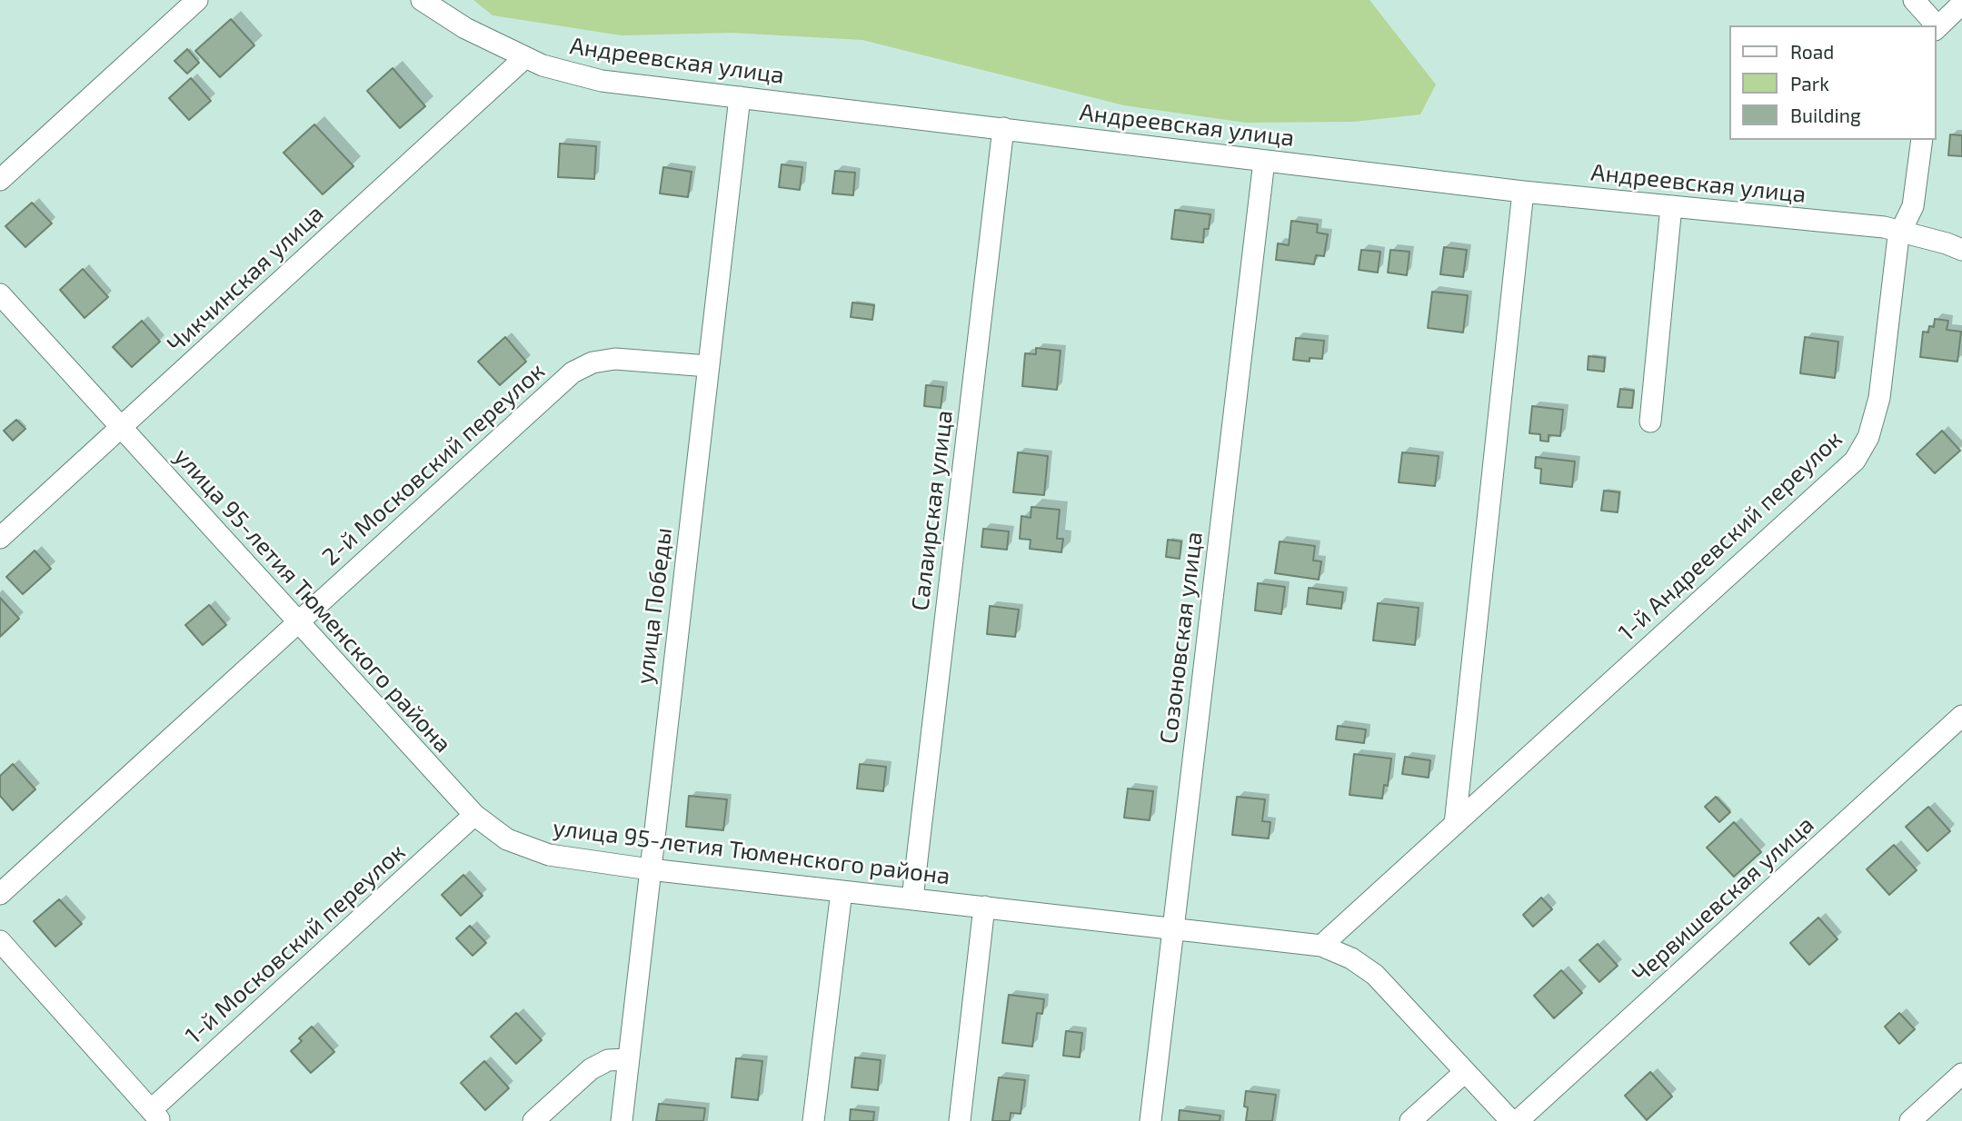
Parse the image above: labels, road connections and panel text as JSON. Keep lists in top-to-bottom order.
{
  "streets": {
    "street": [
      "Андреевская улица",
      "Чикчинская улица",
      "2-й Московский переулок",
      "Салаирская улица",
      "1-й Андреевский переулок",
      "улица 95-летия Тюменского района",
      "улица Победы",
      "Созоновская улица",
      "Червишевская улица",
      "1-й Московский переулок"
    ]
  },
  "crossings": [
    ["Андреевская улица", "Чикчинская улица"],
    ["Андреевская улица", "Салаирская улица"],
    ["Андреевская улица", "1-й Андреевский переулок"],
    ["Андреевская улица", "улица Победы"],
    ["Андреевская улица", "Созоновская улица"],
    ["Чикчинская улица", "улица 95-летия Тюменского района"],
    ["2-й Московский переулок", "улица 95-летия Тюменского района"],
    ["2-й Московский переулок", "улица Победы"],
    ["Салаирская улица", "улица 95-летия Тюменского района"],
    ["1-й Андреевский переулок", "улица 95-летия Тюменского района"],
    ["улица 95-летия Тюменского района", "улица Победы"],
    ["улица 95-летия Тюменского района", "Созоновская улица"],
    ["улица 95-летия Тюменского района", "1-й Московский переулок"]
  ],
  "legend": ["Road", "Park", "Building"]
}
